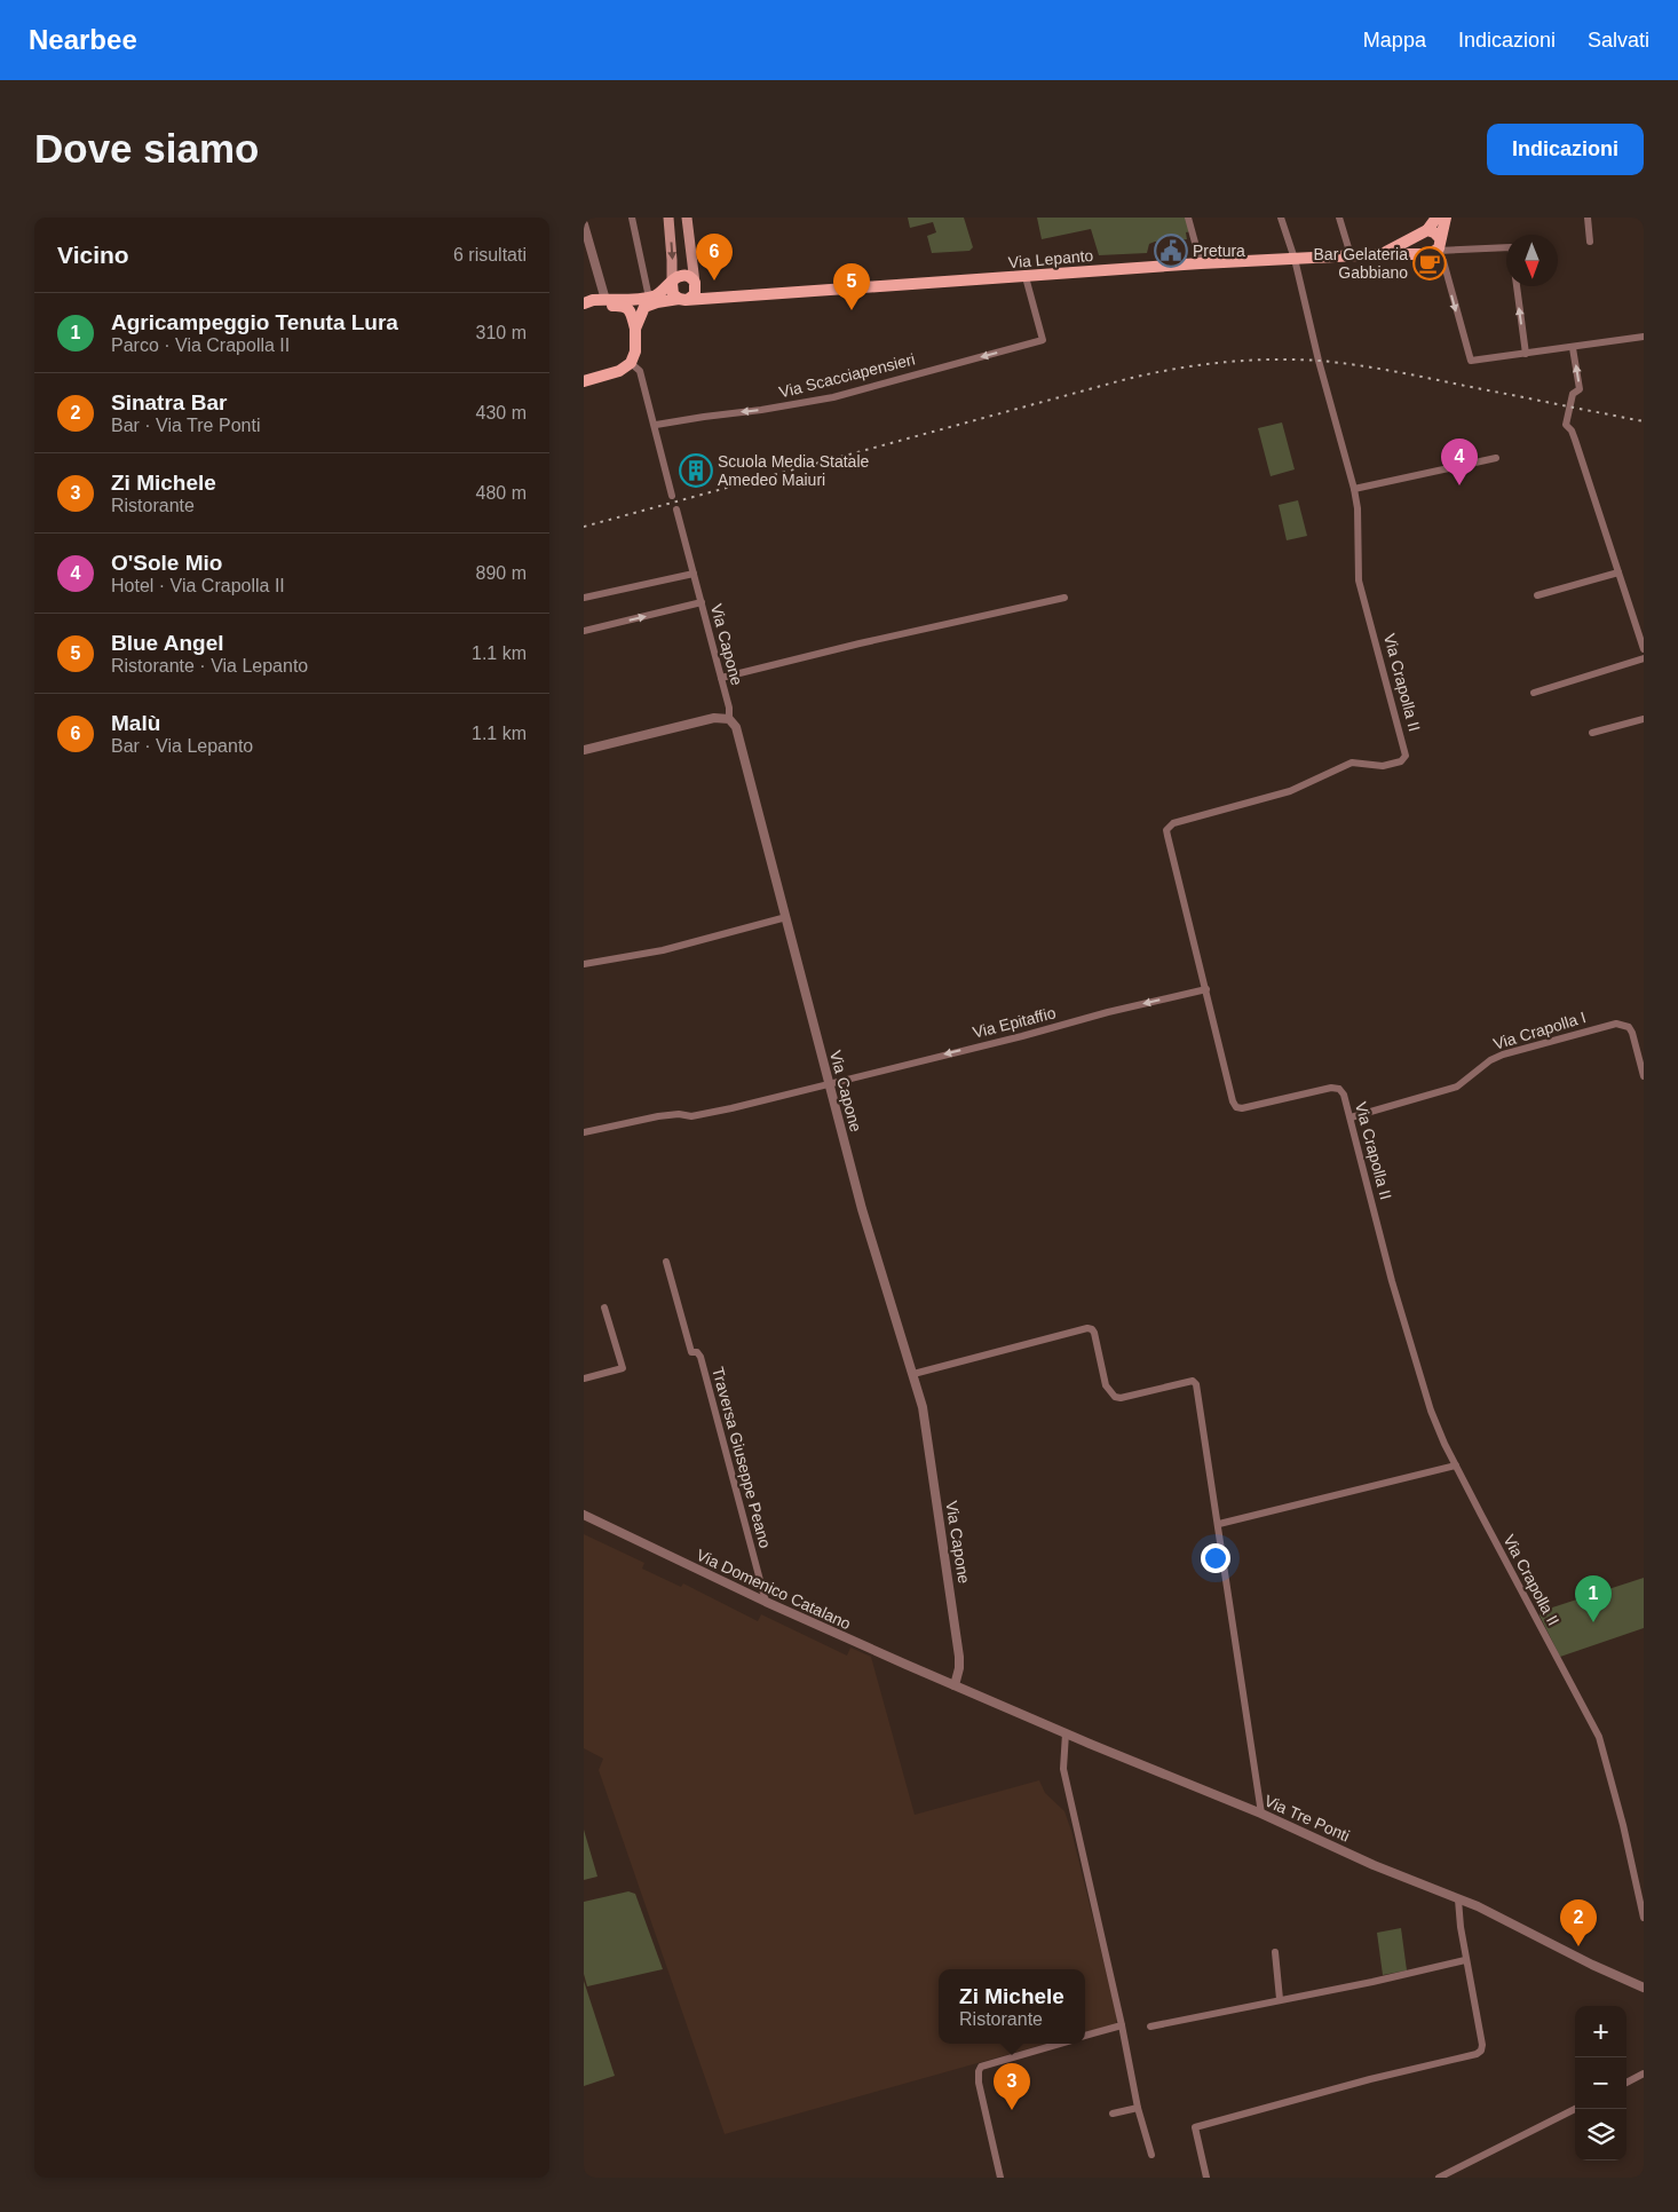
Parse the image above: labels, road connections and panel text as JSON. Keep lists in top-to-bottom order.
{
  "streets": {
    "main road": ["Via Lepanto"],
    "street": [
      "Via Scacciapensieri",
      "Via Capone",
      "Via Crapolla II",
      "Via Epitaffio",
      "Via Crapolla I",
      "Traversa Giuseppe Peano",
      "Via Domenico Catalano",
      "Via Tre Ponti"
    ]
  },
  "crossings": [
    ["Via Lepanto", "Via Scacciapensieri"],
    ["Via Lepanto", "Via Crapolla II"],
    ["Via Capone", "Via Epitaffio"],
    ["Via Capone", "Via Domenico Catalano"],
    ["Via Capone", "Via Tre Ponti"],
    ["Via Crapolla II", "Via Epitaffio"],
    ["Via Crapolla II", "Via Crapolla I"],
    ["Traversa Giuseppe Peano", "Via Domenico Catalano"],
    ["Via Domenico Catalano", "Via Tre Ponti"]
  ],
  "one_way": ["Via Scacciapensieri", "Via Epitaffio"],
  "places": {
    "public building": ["Pretura"],
    "cafe": ["Bar Gelateria Gabbiano"],
    "building": ["Scuola Media Statale Amedeo Maiuri"]
  },
  "north": "bottom",
  "page": {
    "header": "Nearbee",
    "nav": ["Mappa", "Indicazioni", "Salvati"],
    "buttons": "Indicazioni",
    "title": "Dove siamo",
    "heading": ["Vicino", "6 risultati"],
    "pins": [
      "6",
      "5",
      "4",
      "1",
      "2",
      "3"
    ],
    "list": [
      {
        "mark": "1",
        "name": "Agricampeggio Tenuta Lura",
        "note": "Parco · Via Crapolla II",
        "value": "310 m"
      },
      {
        "mark": "2",
        "name": "Sinatra Bar",
        "note": "Bar · Via Tre Ponti",
        "value": "430 m"
      },
      {
        "mark": "3",
        "name": "Zi Michele",
        "note": "Ristorante",
        "value": "480 m"
      },
      {
        "mark": "4",
        "name": "O'Sole Mio",
        "note": "Hotel · Via Crapolla II",
        "value": "890 m"
      },
      {
        "mark": "5",
        "name": "Blue Angel",
        "note": "Ristorante · Via Lepanto",
        "value": "1.1 km"
      },
      {
        "mark": "6",
        "name": "Malù",
        "note": "Bar · Via Lepanto",
        "value": "1.1 km"
      }
    ],
    "popup": ["Zi Michele", "Ristorante"],
    "map_buttons": ["+", "−"]
  }
}
